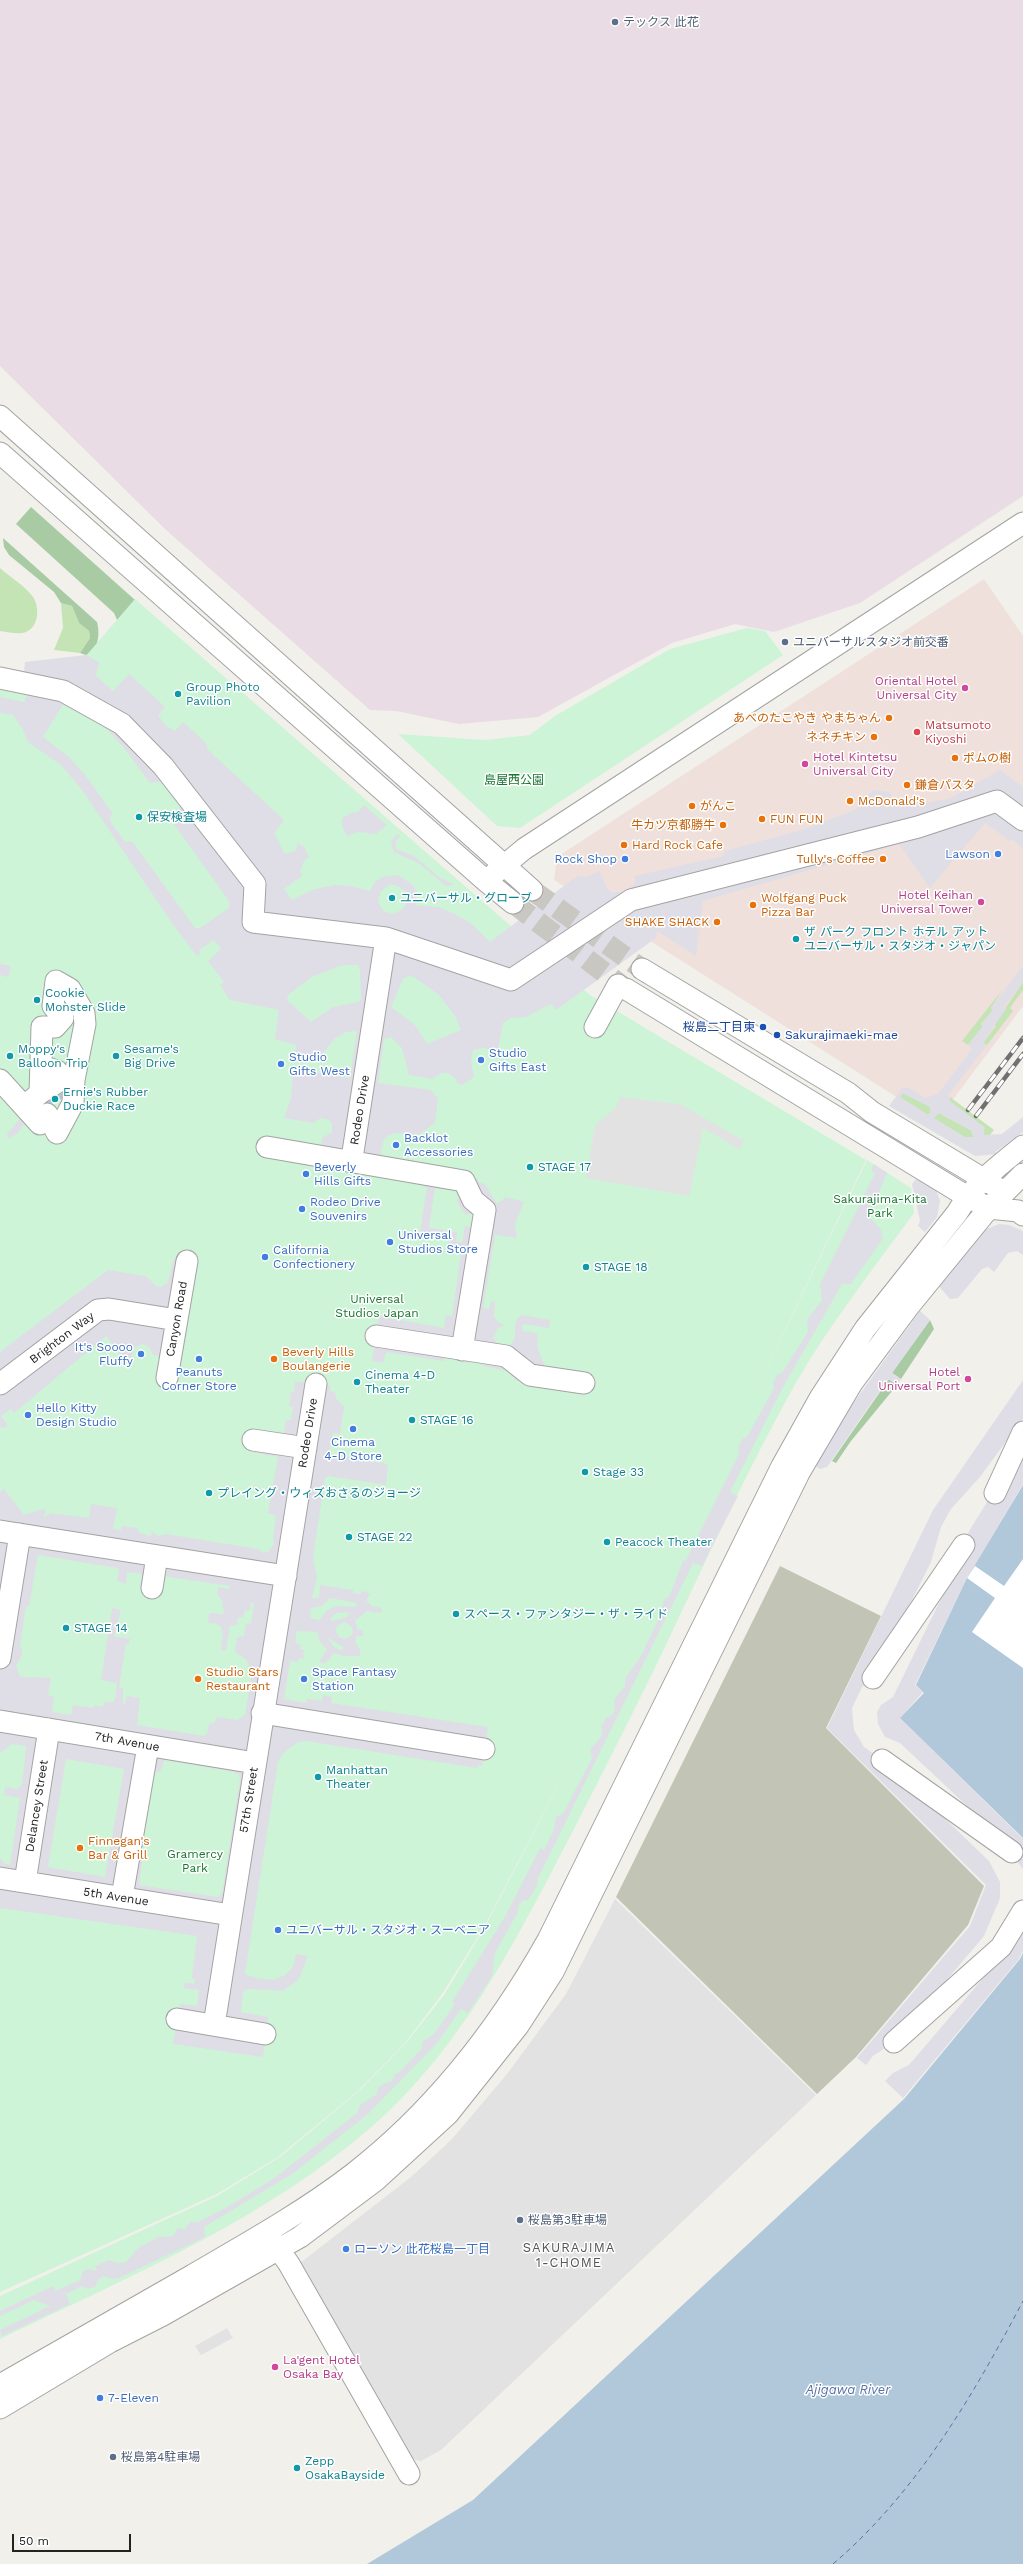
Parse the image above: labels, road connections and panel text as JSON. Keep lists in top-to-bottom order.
{
  "streets": {
    "street": [
      "Rodeo Drive",
      "Canyon Road",
      "Brighton Way",
      "7th Avenue",
      "57th Street",
      "Delancey Street",
      "5th Avenue"
    ]
  },
  "crossings": [
    ["Rodeo Drive", "57th Street"],
    ["Canyon Road", "Brighton Way"],
    ["7th Avenue", "57th Street"],
    ["7th Avenue", "Delancey Street"],
    ["57th Street", "5th Avenue"],
    ["Delancey Street", "5th Avenue"]
  ],
  "districts": ["SAKURAJIMA 1-CHOME"],
  "water": ["Ajigawa River"],
  "parks": [
    "島屋西公園",
    "Sakurajima-Kita Park",
    "Universal Studios Japan",
    "Gramercy Park"
  ],
  "places": [
    "テックス 此花",
    "ユニバーサルスタジオ前交番",
    "Oriental Hotel Universal City",
    "Group Photo Pavilion",
    "あべのたこやき やまちゃん",
    "Matsumoto Kiyoshi",
    "ネネチキン",
    "ポムの樹",
    "Hotel Kintetsu Universal City",
    "鎌倉パスタ",
    "McDonald's",
    "がんこ",
    "保安検査場",
    "FUN FUN",
    "牛カツ京都勝牛",
    "Hard Rock Cafe",
    "Lawson",
    "Rock Shop",
    "Tully's Coffee",
    "ユニバーサル・グローブ",
    "Hotel Keihan Universal Tower",
    "Wolfgang Puck Pizza Bar",
    "SHAKE SHACK",
    "ザ パーク フロント ホテル アット ユニバーサル・スタジオ・ジャパン",
    "Cookie Monster Slide",
    "桜島二丁目東",
    "Sakurajimaeki-mae",
    "Moppy's Balloon Trip",
    "Sesame's Big Drive",
    "Studio Gifts East",
    "Studio Gifts West",
    "Ernie's Rubber Duckie Race",
    "Backlot Accessories",
    "STAGE 17",
    "Beverly Hills Gifts",
    "Rodeo Drive Souvenirs",
    "Universal Studios Store",
    "California Confectionery",
    "STAGE 18",
    "It's Soooo Fluffy",
    "Peanuts Corner Store",
    "Beverly Hills Boulangerie",
    "Hotel Universal Port",
    "Cinema 4-D Theater",
    "Hello Kitty Design Studio",
    "STAGE 16",
    "Cinema 4-D Store",
    "Stage 33",
    "プレイング・ウィズおさるのジョージ",
    "STAGE 22",
    "Peacock Theater",
    "スペース・ファンタジー・ザ・ライド",
    "STAGE 14",
    "Studio Stars Restaurant",
    "Space Fantasy Station",
    "Manhattan Theater",
    "Finnegan's Bar & Grill",
    "ユニバーサル・スタジオ・スーベニア",
    "桜島第3駐車場",
    "ローソン 此花桜島一丁目",
    "La'gent Hotel Osaka Bay",
    "7-Eleven",
    "桜島第4駐車場",
    "Zepp OsakaBayside"
  ],
  "scale_bar": "50 m"
}
